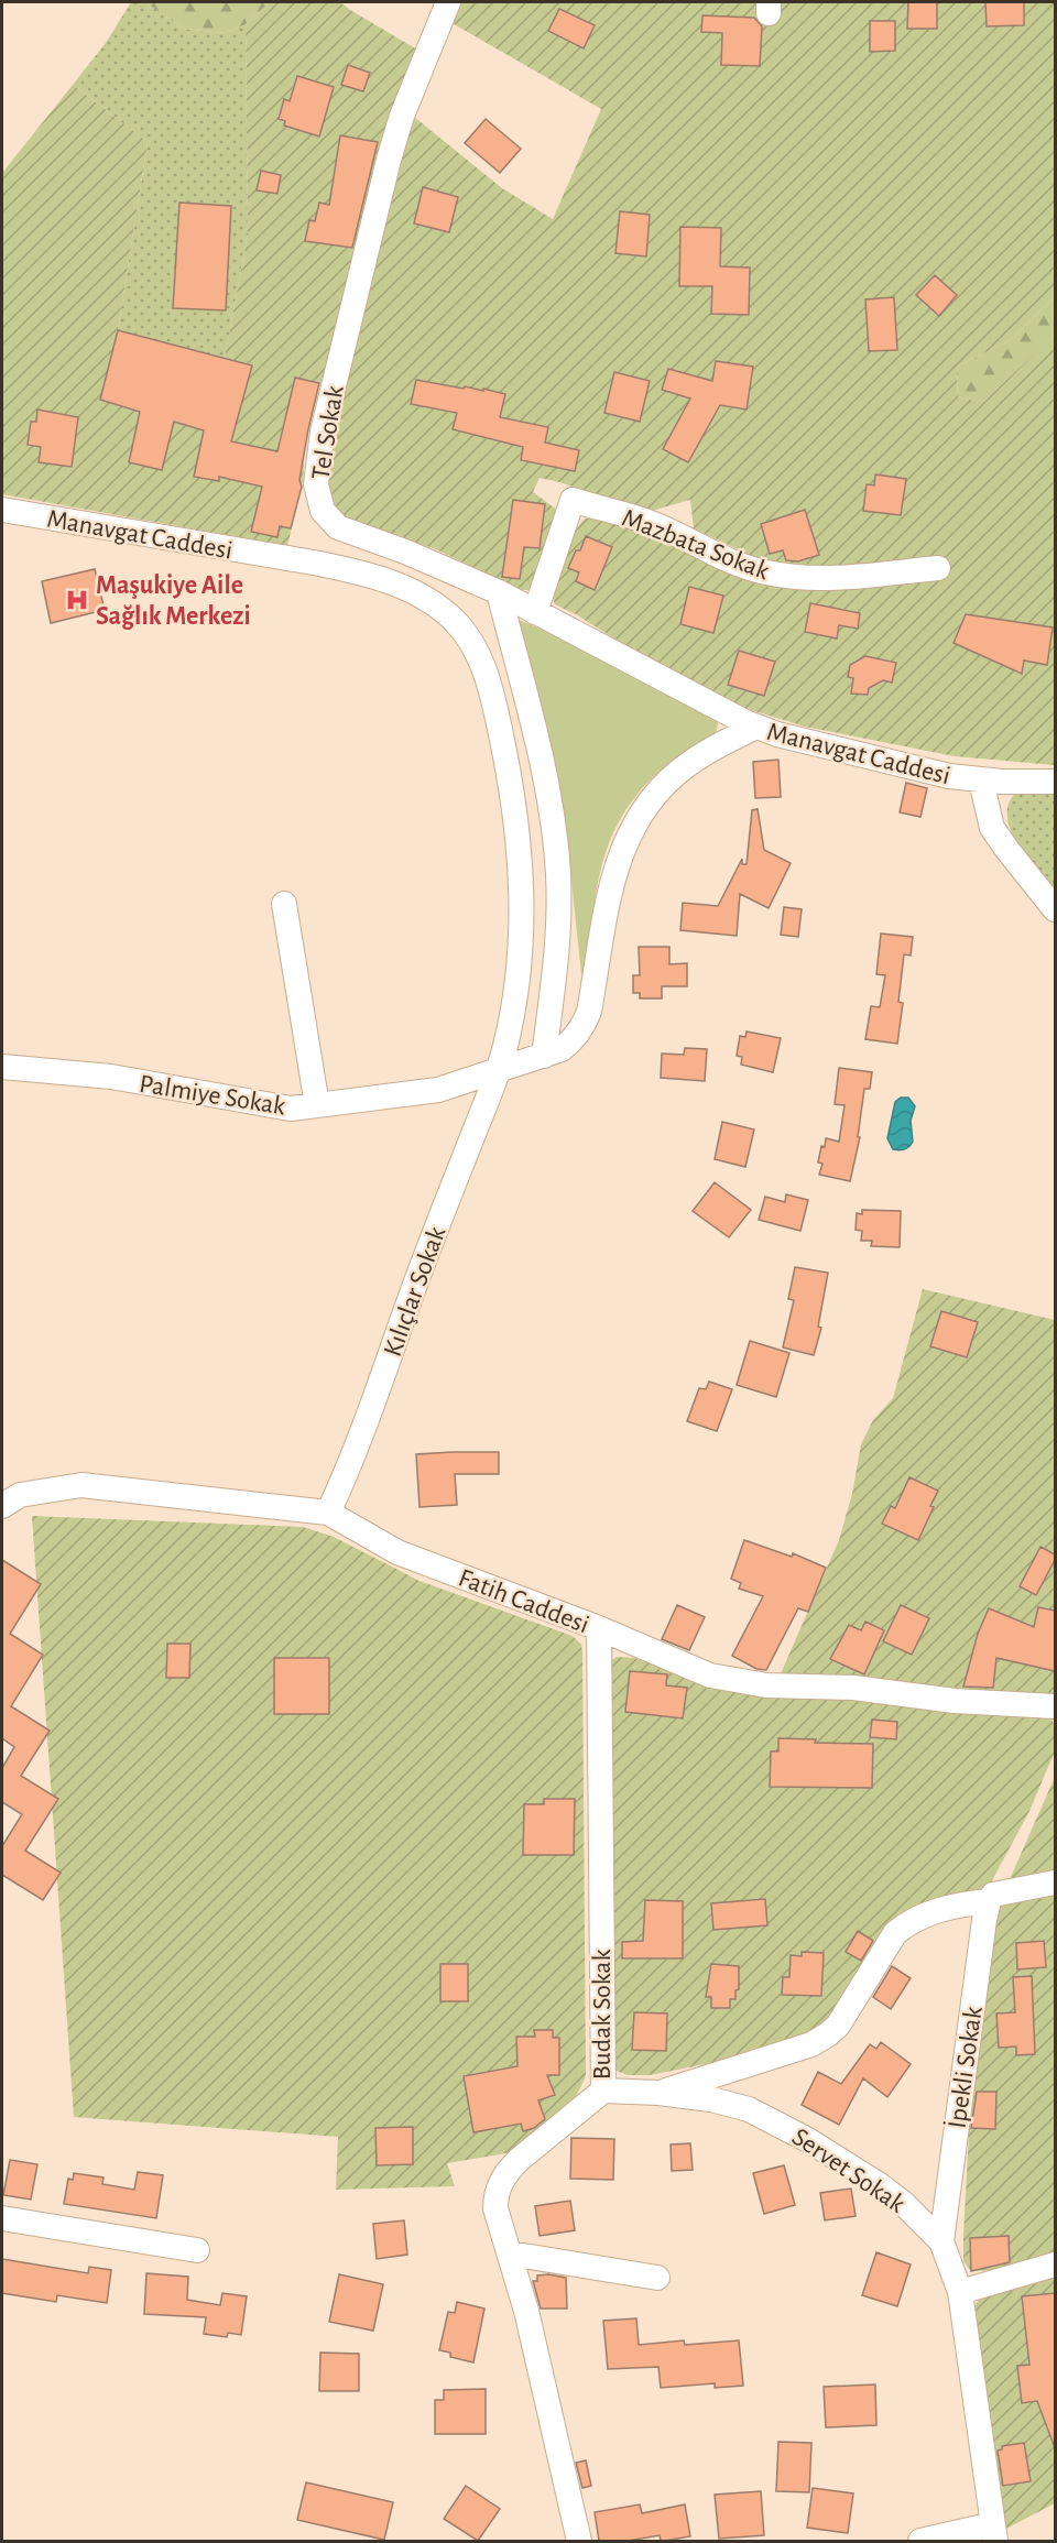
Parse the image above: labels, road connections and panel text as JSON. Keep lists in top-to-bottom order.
{
  "streets": {
    "street": [
      "Tel Sokak",
      "Manavgat Caddesi",
      "Mazbata Sokak",
      "Palmiye Sokak",
      "Kılıçlar Sokak",
      "Fatih Caddesi",
      "Budak Sokak",
      "İpekli Sokak",
      "Servet Sokak"
    ]
  },
  "crossings": [
    ["Tel Sokak", "Manavgat Caddesi"],
    ["Tel Sokak", "Mazbata Sokak"],
    ["Manavgat Caddesi", "Palmiye Sokak"],
    ["Manavgat Caddesi", "Kılıçlar Sokak"],
    ["Palmiye Sokak", "Kılıçlar Sokak"],
    ["Kılıçlar Sokak", "Fatih Caddesi"],
    ["Fatih Caddesi", "Budak Sokak"],
    ["Budak Sokak", "Servet Sokak"],
    ["İpekli Sokak", "Servet Sokak"]
  ],
  "places": {
    "hospital": ["Maşukiye Aile Sağlık Merkezi"]
  }
}
